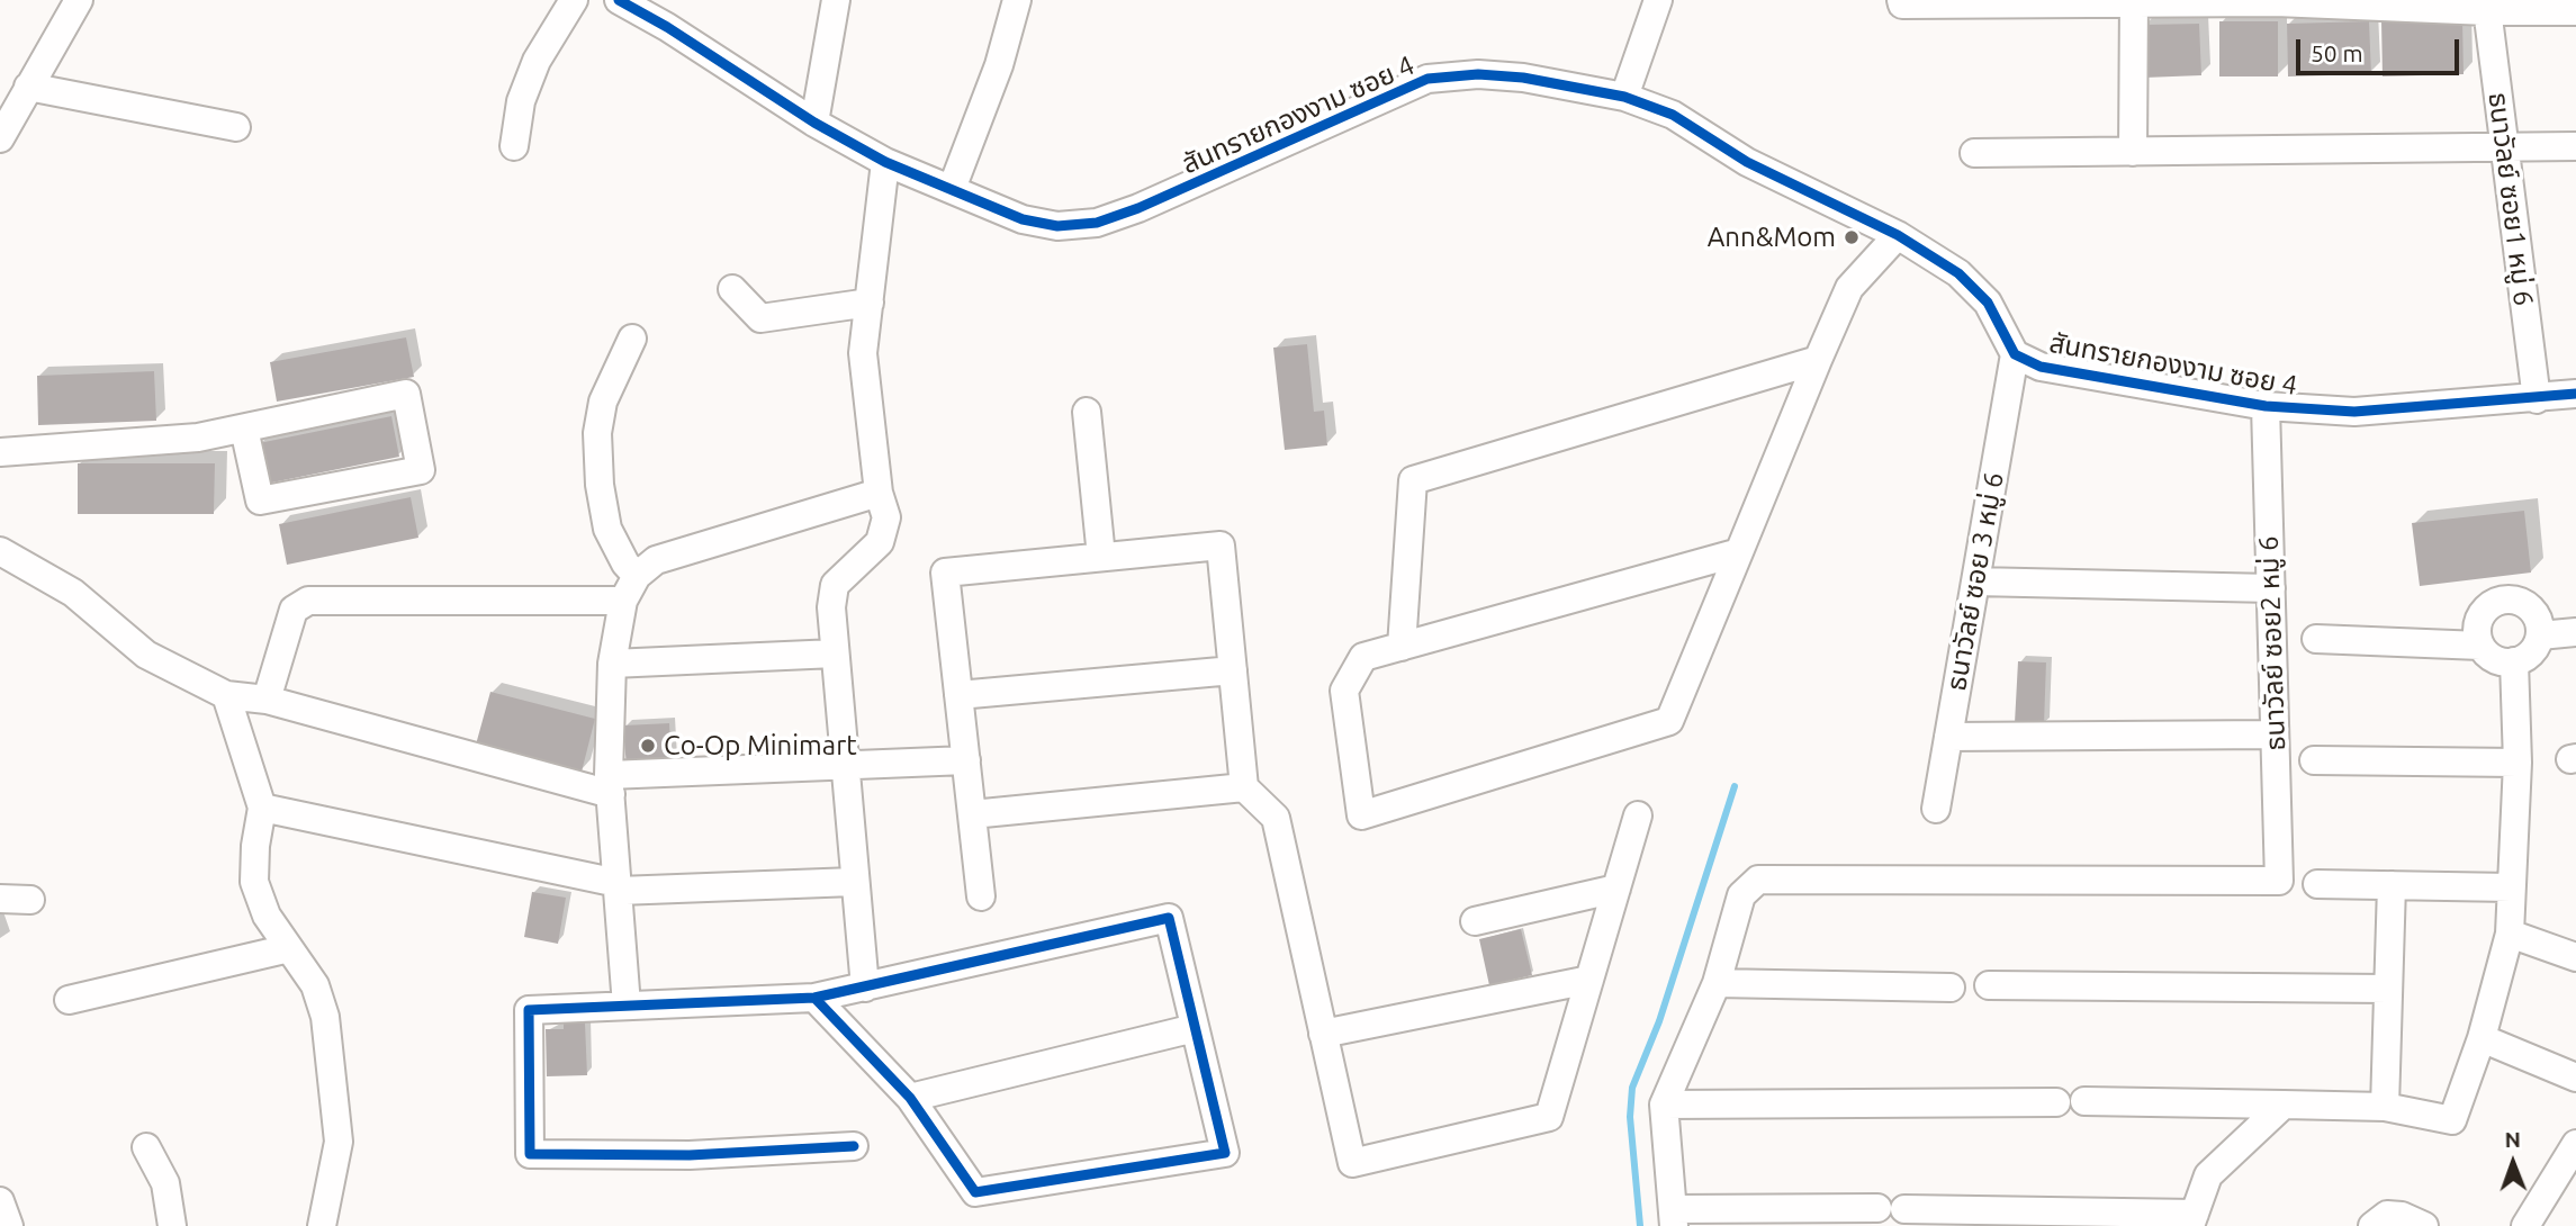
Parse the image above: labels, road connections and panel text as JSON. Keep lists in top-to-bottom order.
{
  "streets": {
    "street": [
      "สันทรายกองงาม ซอย 4",
      "ธนาวัลย์ ซอย1 หมู่ 6",
      "ธนาวัลย์ ซอย 3 หมู่ 6",
      "ธนาวัลย์ ซอย2 หมู่ 6"
    ]
  },
  "crossings": [
    ["สันทรายกองงาม ซอย 4", "ธนาวัลย์ ซอย1 หมู่ 6"],
    ["สันทรายกองงาม ซอย 4", "ธนาวัลย์ ซอย 3 หมู่ 6"],
    ["สันทรายกองงาม ซอย 4", "ธนาวัลย์ ซอย2 หมู่ 6"]
  ],
  "places": ["Ann&Mom", "Co-Op Minimart"],
  "scale_bar": "50 m",
  "north": "top"
}
